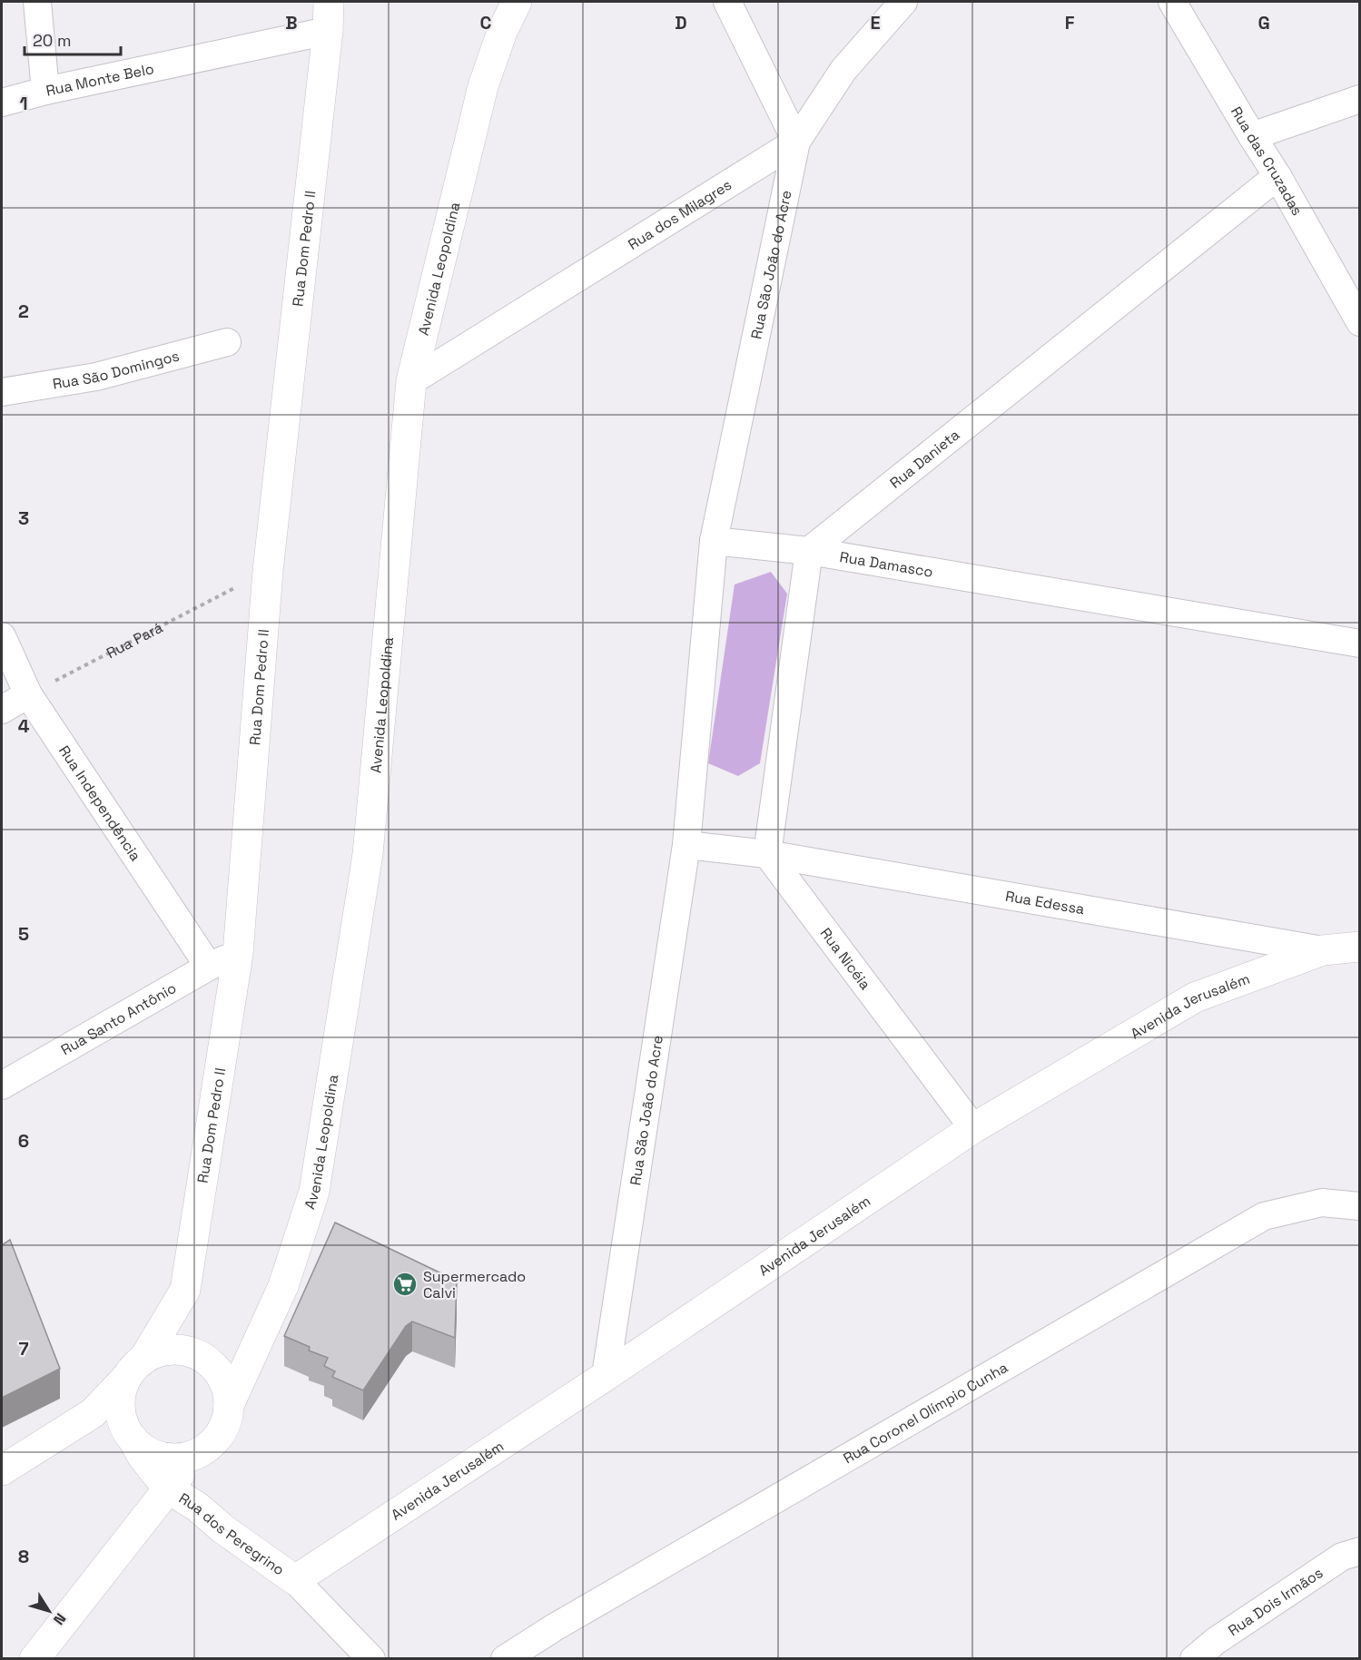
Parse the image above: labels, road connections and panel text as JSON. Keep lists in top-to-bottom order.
{
  "streets": {
    "street": [
      "Rua Monte Belo",
      "Rua das Cruzadas",
      "Rua dos Milagres",
      "Rua Dom Pedro II",
      "Rua São João do Acre",
      "Avenida Leopoldina",
      "Rua São Domingos",
      "Rua Danieta",
      "Rua Damasco",
      "Rua Independência",
      "Rua Edessa",
      "Rua Nicéia",
      "Avenida Jerusalém",
      "Rua Santo Antônio",
      "Rua Coronel Olímpio Cunha",
      "Rua dos Peregrino",
      "Rua Dois Irmãos"
    ],
    "path": ["Rua Pará"]
  },
  "crossings": [
    ["Rua Monte Belo", "Rua Dom Pedro II"],
    ["Rua das Cruzadas", "Rua Danieta"],
    ["Rua dos Milagres", "Rua São João do Acre"],
    ["Rua dos Milagres", "Avenida Leopoldina"],
    ["Rua Dom Pedro II", "Avenida Leopoldina"],
    ["Rua Dom Pedro II", "Rua Pará"],
    ["Rua Dom Pedro II", "Rua Santo Antônio"],
    ["Rua Dom Pedro II", "Rua dos Peregrino"],
    ["Rua São João do Acre", "Rua Damasco"],
    ["Rua São João do Acre", "Avenida Jerusalém"],
    ["Avenida Leopoldina", "Rua dos Peregrino"],
    ["Rua Danieta", "Rua Damasco"],
    ["Rua Pará", "Rua Independência"],
    ["Rua Independência", "Rua Santo Antônio"],
    ["Rua Edessa", "Rua Nicéia"],
    ["Rua Edessa", "Avenida Jerusalém"],
    ["Rua Nicéia", "Avenida Jerusalém"],
    ["Avenida Jerusalém", "Rua dos Peregrino"]
  ],
  "places": {
    "supermarket": ["Supermercado Calvi"]
  },
  "scale_bar": "20 m",
  "north": "bottom right",
  "grid": {
    "columns": [
      "B",
      "C",
      "D",
      "E",
      "F",
      "G"
    ],
    "rows": [
      "1",
      "2",
      "3",
      "4",
      "5",
      "6",
      "7",
      "8"
    ]
  }
}
